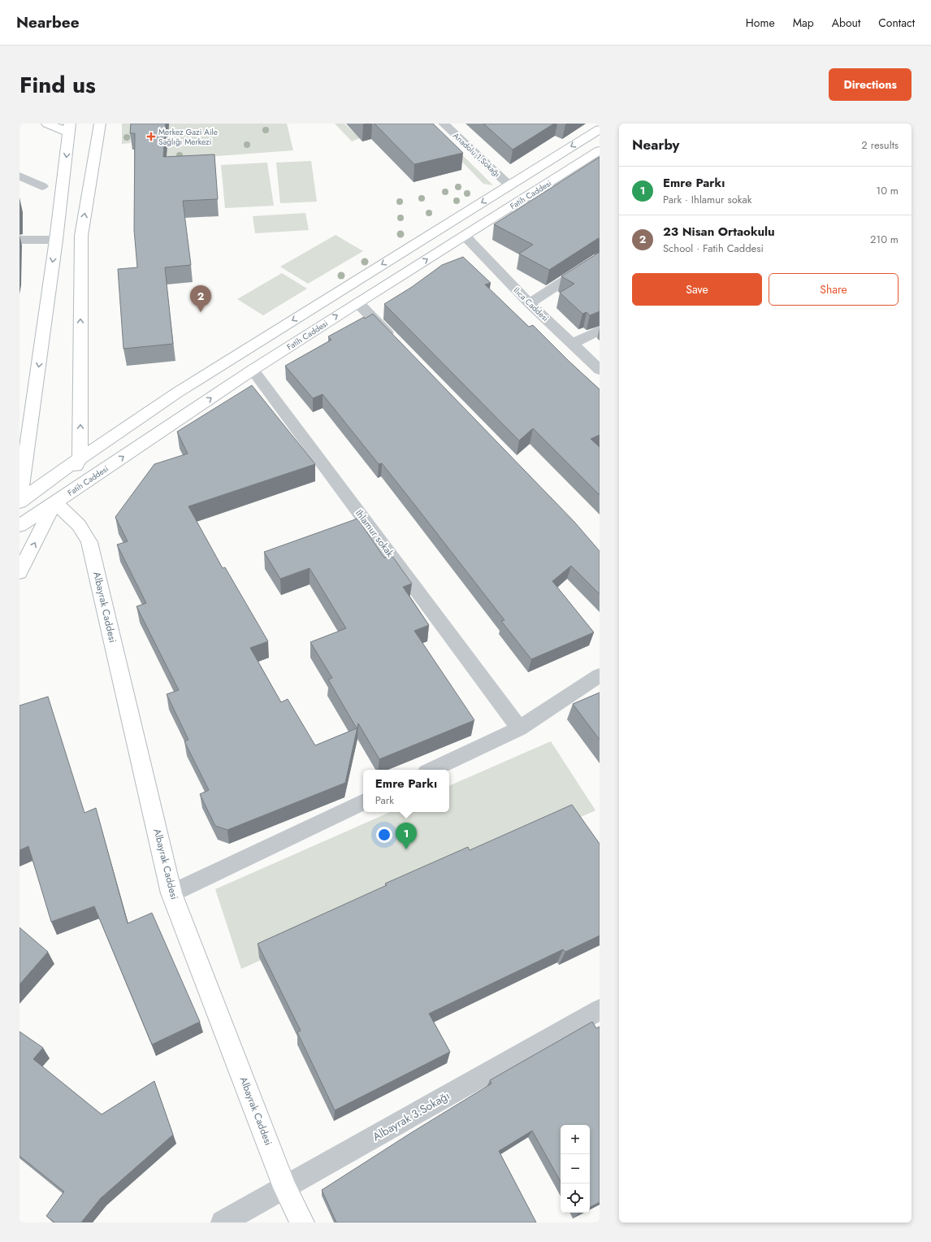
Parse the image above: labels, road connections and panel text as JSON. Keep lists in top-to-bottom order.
{
  "streets": {
    "main road": ["Fatih Caddesi", "Albayrak Caddesi"],
    "street": [
      "Anadolu 1.Sokağı",
      "Ilıca Caddesi",
      "Ihlamur sokak",
      "Albayrak 3.Sokağı"
    ]
  },
  "crossings": [
    ["Anadolu 1.Sokağı", "Fatih Caddesi"],
    ["Fatih Caddesi", "Ilıca Caddesi"],
    ["Fatih Caddesi", "Ihlamur sokak"],
    ["Fatih Caddesi", "Albayrak Caddesi"],
    ["Albayrak Caddesi", "Albayrak 3.Sokağı"]
  ],
  "places": {
    "health": ["Merkez Gazi Aile Sağlığı Merkezi"]
  },
  "page": {
    "header": "Nearbee",
    "nav": [
      "Home",
      "Map",
      "About",
      "Contact"
    ],
    "title": "Find us",
    "buttons": [
      "Directions",
      ["Save", "Share"]
    ],
    "heading": ["Nearby", "2 results"],
    "list": [
      {
        "mark": "1",
        "name": "Emre Parkı",
        "note": "Park · Ihlamur sokak",
        "value": "10 m"
      },
      {
        "mark": "2",
        "name": "23 Nisan Ortaokulu",
        "note": "School · Fatih Caddesi",
        "value": "210 m"
      }
    ],
    "pins": ["2", "1"],
    "popup": ["Emre Parkı", "Park"],
    "map_buttons": ["+", "−"]
  }
}
